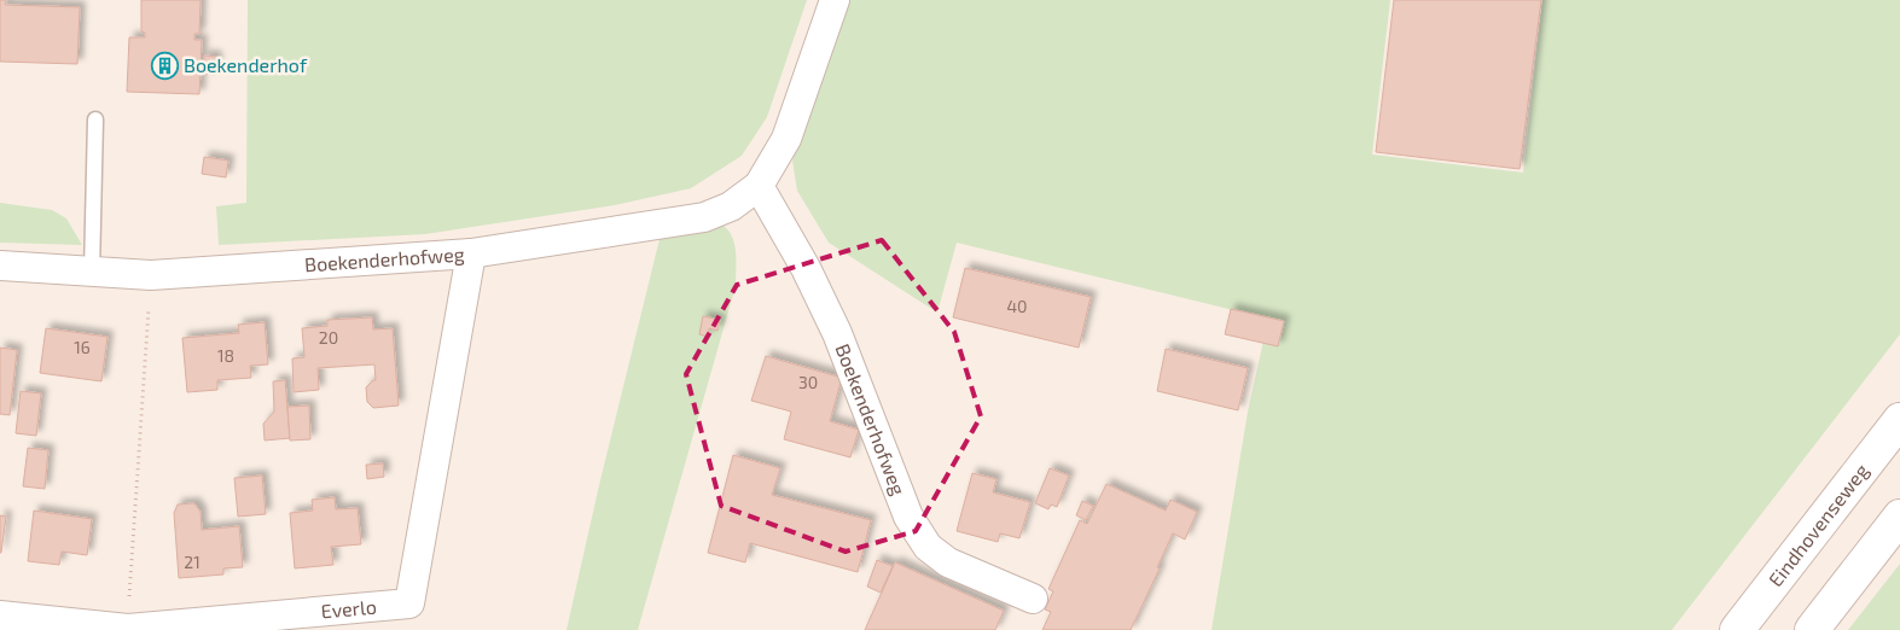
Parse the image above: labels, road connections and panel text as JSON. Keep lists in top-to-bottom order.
{
  "streets": {
    "main road": ["Eindhovenseweg"],
    "street": ["Boekenderhofweg", "Everlo"]
  },
  "crossings": [
    ["Boekenderhofweg", "Everlo"]
  ],
  "places": {
    "building": ["Boekenderhof"]
  },
  "house_numbers": [
    "40",
    "20",
    "16",
    "18",
    "30",
    "21"
  ]
}
